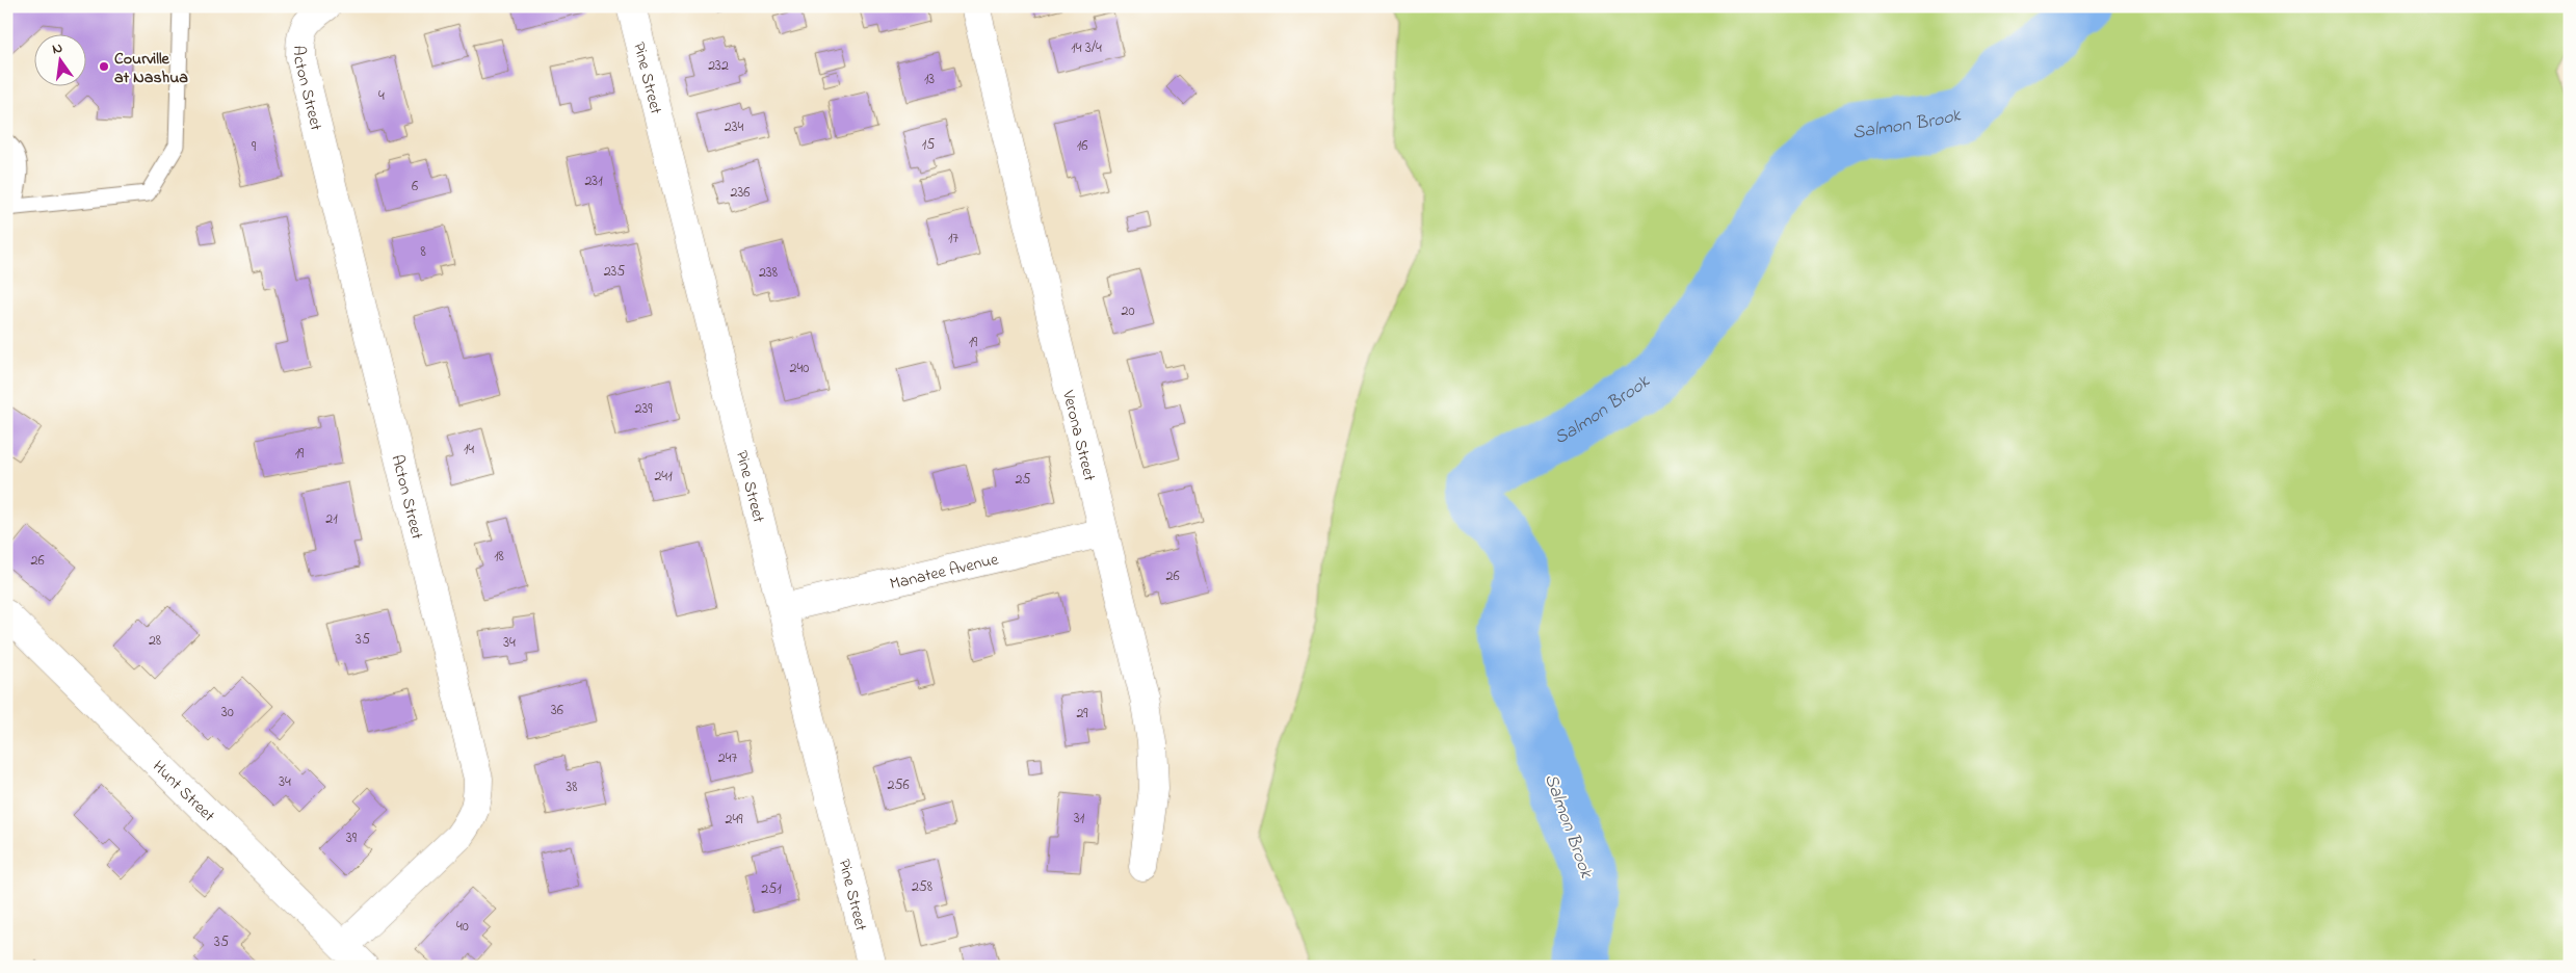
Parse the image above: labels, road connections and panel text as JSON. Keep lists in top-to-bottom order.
{
  "streets": {
    "street": [
      "Pine Street",
      "Acton Street",
      "Verona Street",
      "Manatee Avenue",
      "Hunt Street"
    ]
  },
  "crossings": [
    ["Pine Street", "Manatee Avenue"],
    ["Acton Street", "Hunt Street"],
    ["Verona Street", "Manatee Avenue"]
  ],
  "water": ["Salmon Brook"],
  "places": ["Courville at Nashua"],
  "house_numbers": [
    "14 3/4",
    "232",
    "13",
    "4",
    "234",
    "15",
    "16",
    "9",
    "231",
    "6",
    "236",
    "17",
    "8",
    "235",
    "238",
    "20",
    "19",
    "240",
    "239",
    "14",
    "19",
    "241",
    "25",
    "21",
    "18",
    "26",
    "26",
    "35",
    "28",
    "34",
    "36",
    "30",
    "29",
    "247",
    "34",
    "256",
    "38",
    "31",
    "249",
    "39",
    "258",
    "251",
    "40",
    "35"
  ],
  "north": "top"
}
